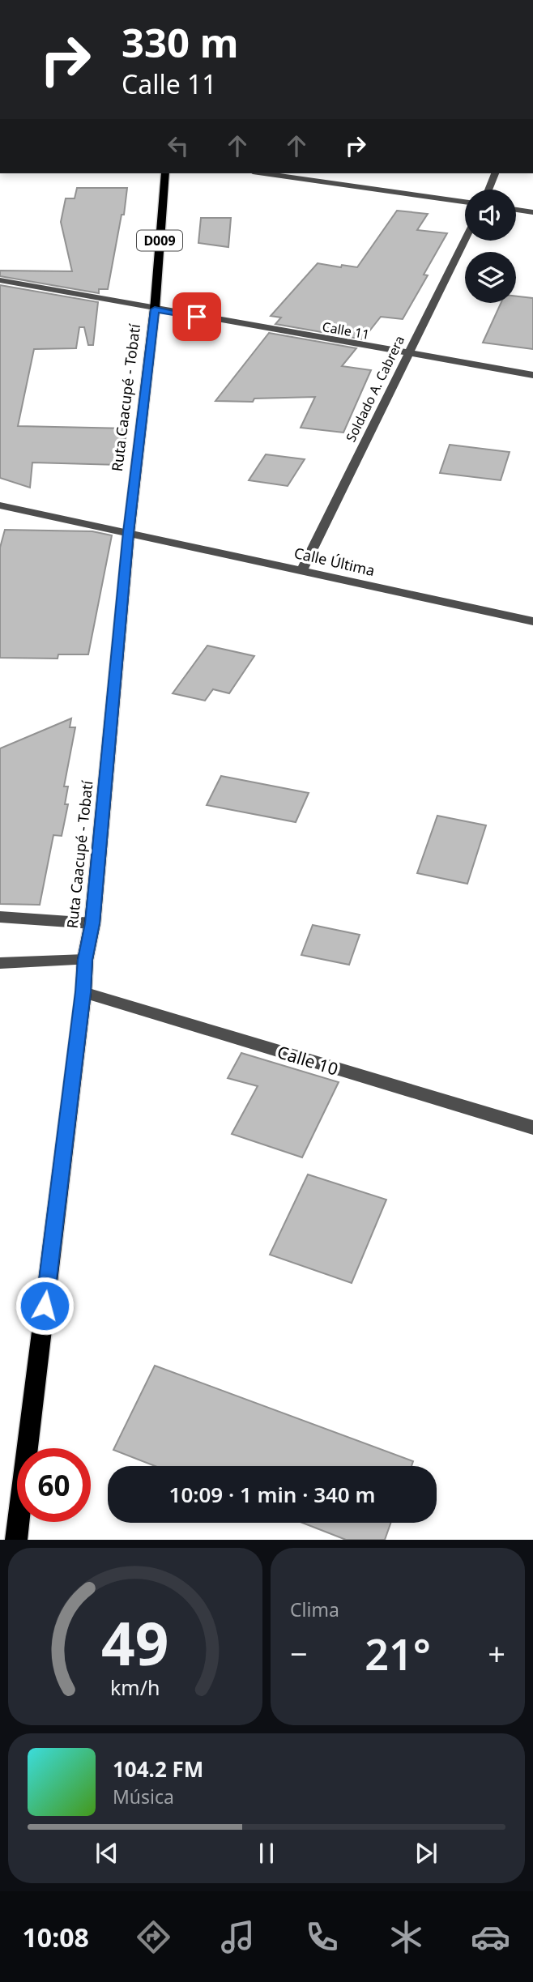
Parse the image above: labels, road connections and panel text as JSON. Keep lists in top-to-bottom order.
{
  "streets": {
    "main road": ["D009", "Ruta Caacupé - Tobatí"],
    "street": [
      "Calle 11",
      "Soldado A. Cabrera",
      "Calle Última",
      "Calle 10"
    ]
  },
  "crossings": [
    ["Calle 11", "Soldado A. Cabrera"],
    ["Calle 11", "Ruta Caacupé - Tobatí"],
    ["Soldado A. Cabrera", "Calle Última"],
    ["Ruta Caacupé - Tobatí", "Calle Última"],
    ["Ruta Caacupé - Tobatí", "Calle 10"]
  ],
  "page": {
    "turn": ["330 m", "Calle 11"],
    "limit": "60",
    "trip": "10:09 · 1 min · 340 m",
    "tile": "Clima",
    "heat": ["−", "21°", "+"],
    "song": ["104.2 FM", "Música"],
    "tabs": "10:08",
    "gauge": ["49", "km/h"]
  }
}
